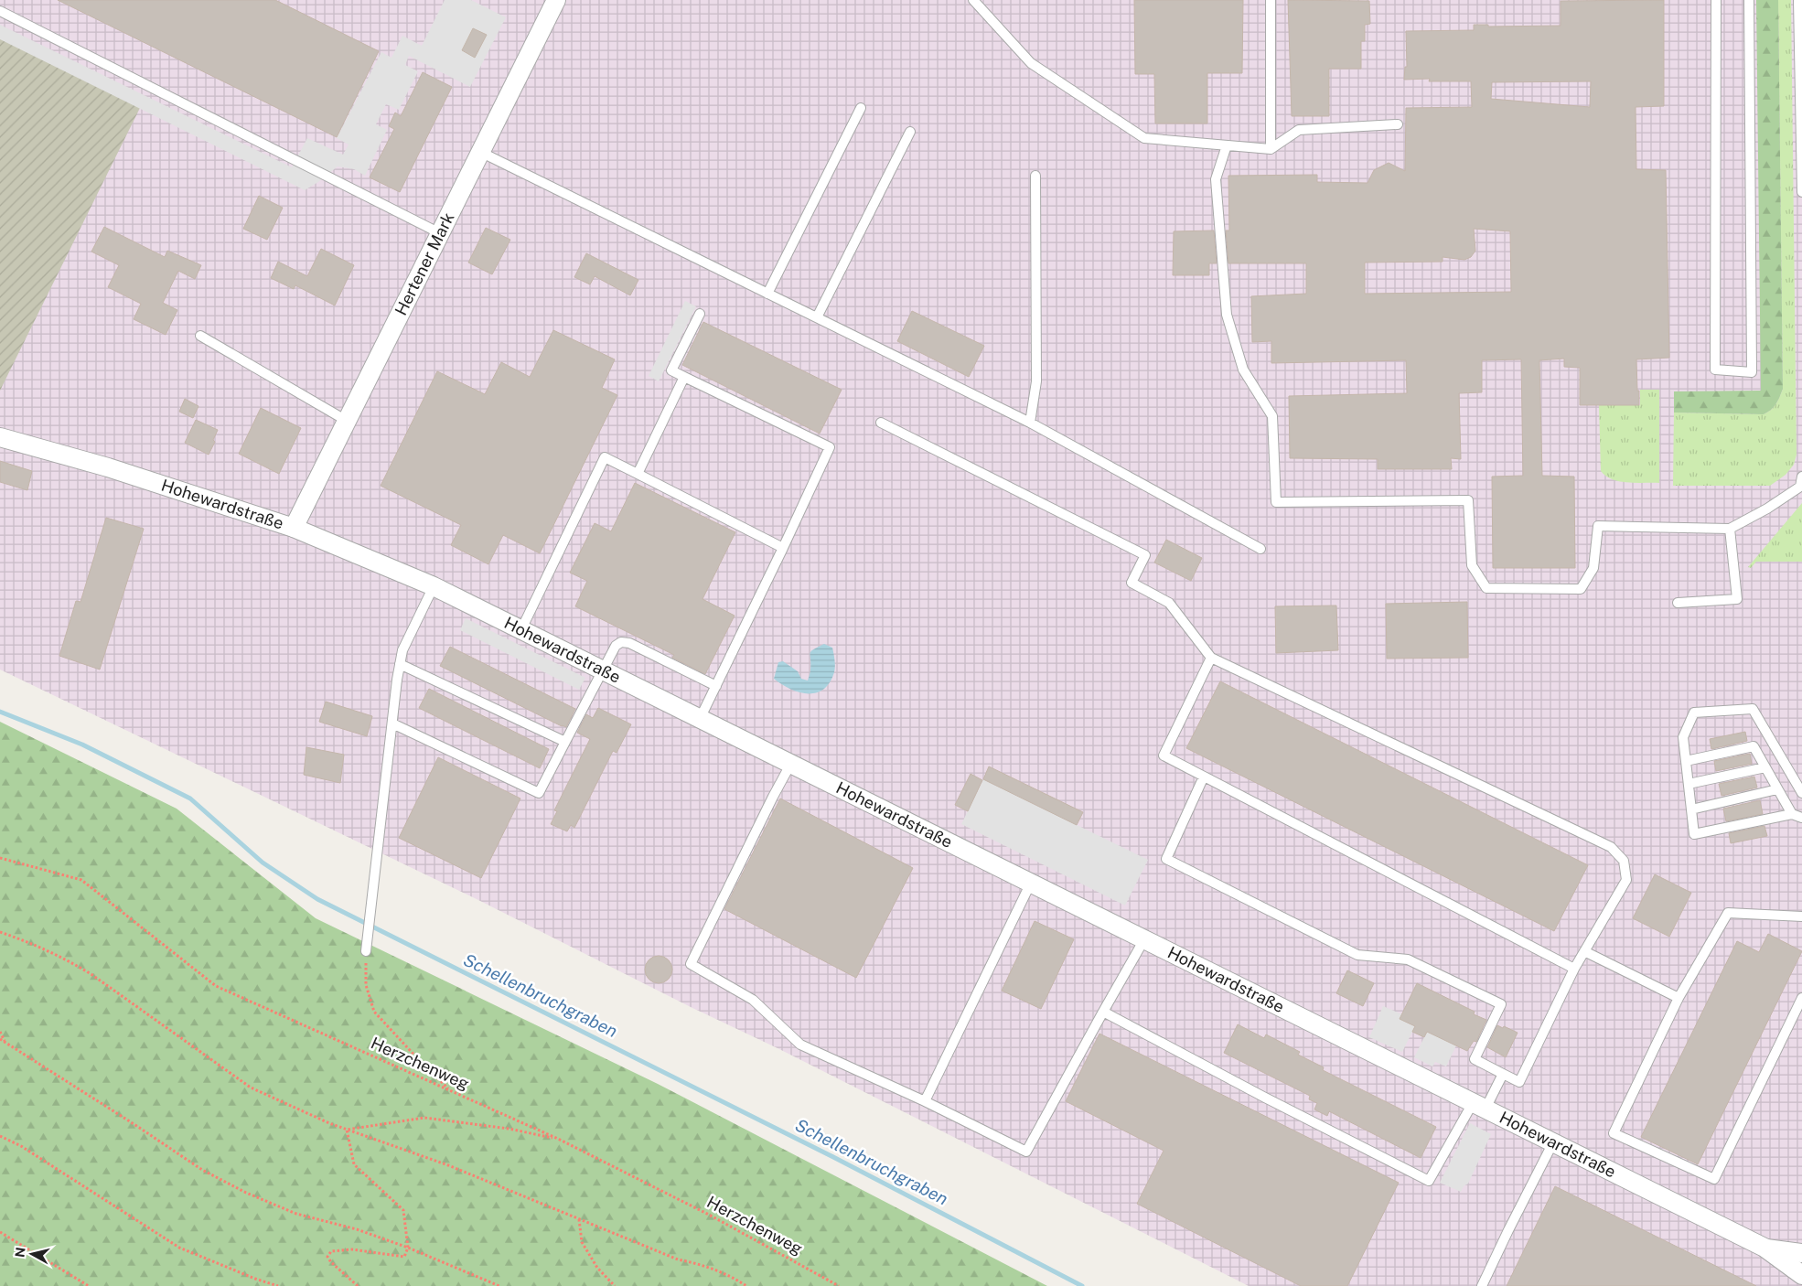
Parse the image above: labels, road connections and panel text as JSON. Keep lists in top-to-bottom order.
{
  "streets": {
    "street": ["Hertener Mark", "Hohewardstraße"],
    "path": ["Herzchenweg"]
  },
  "crossings": [
    ["Hertener Mark", "Hohewardstraße"]
  ],
  "water": ["Schellenbruchgraben"],
  "north": "left"
}
